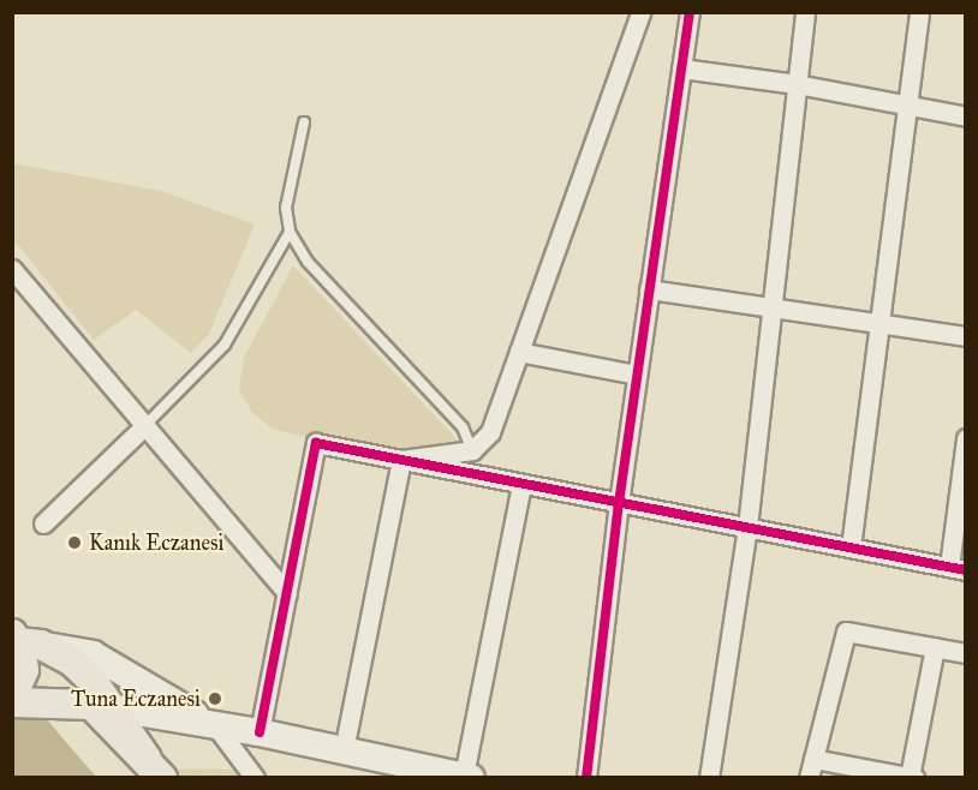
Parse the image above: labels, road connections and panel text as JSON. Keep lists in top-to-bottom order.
{
  "places": ["Kanık Eczanesi", "Tuna Eczanesi"]
}
